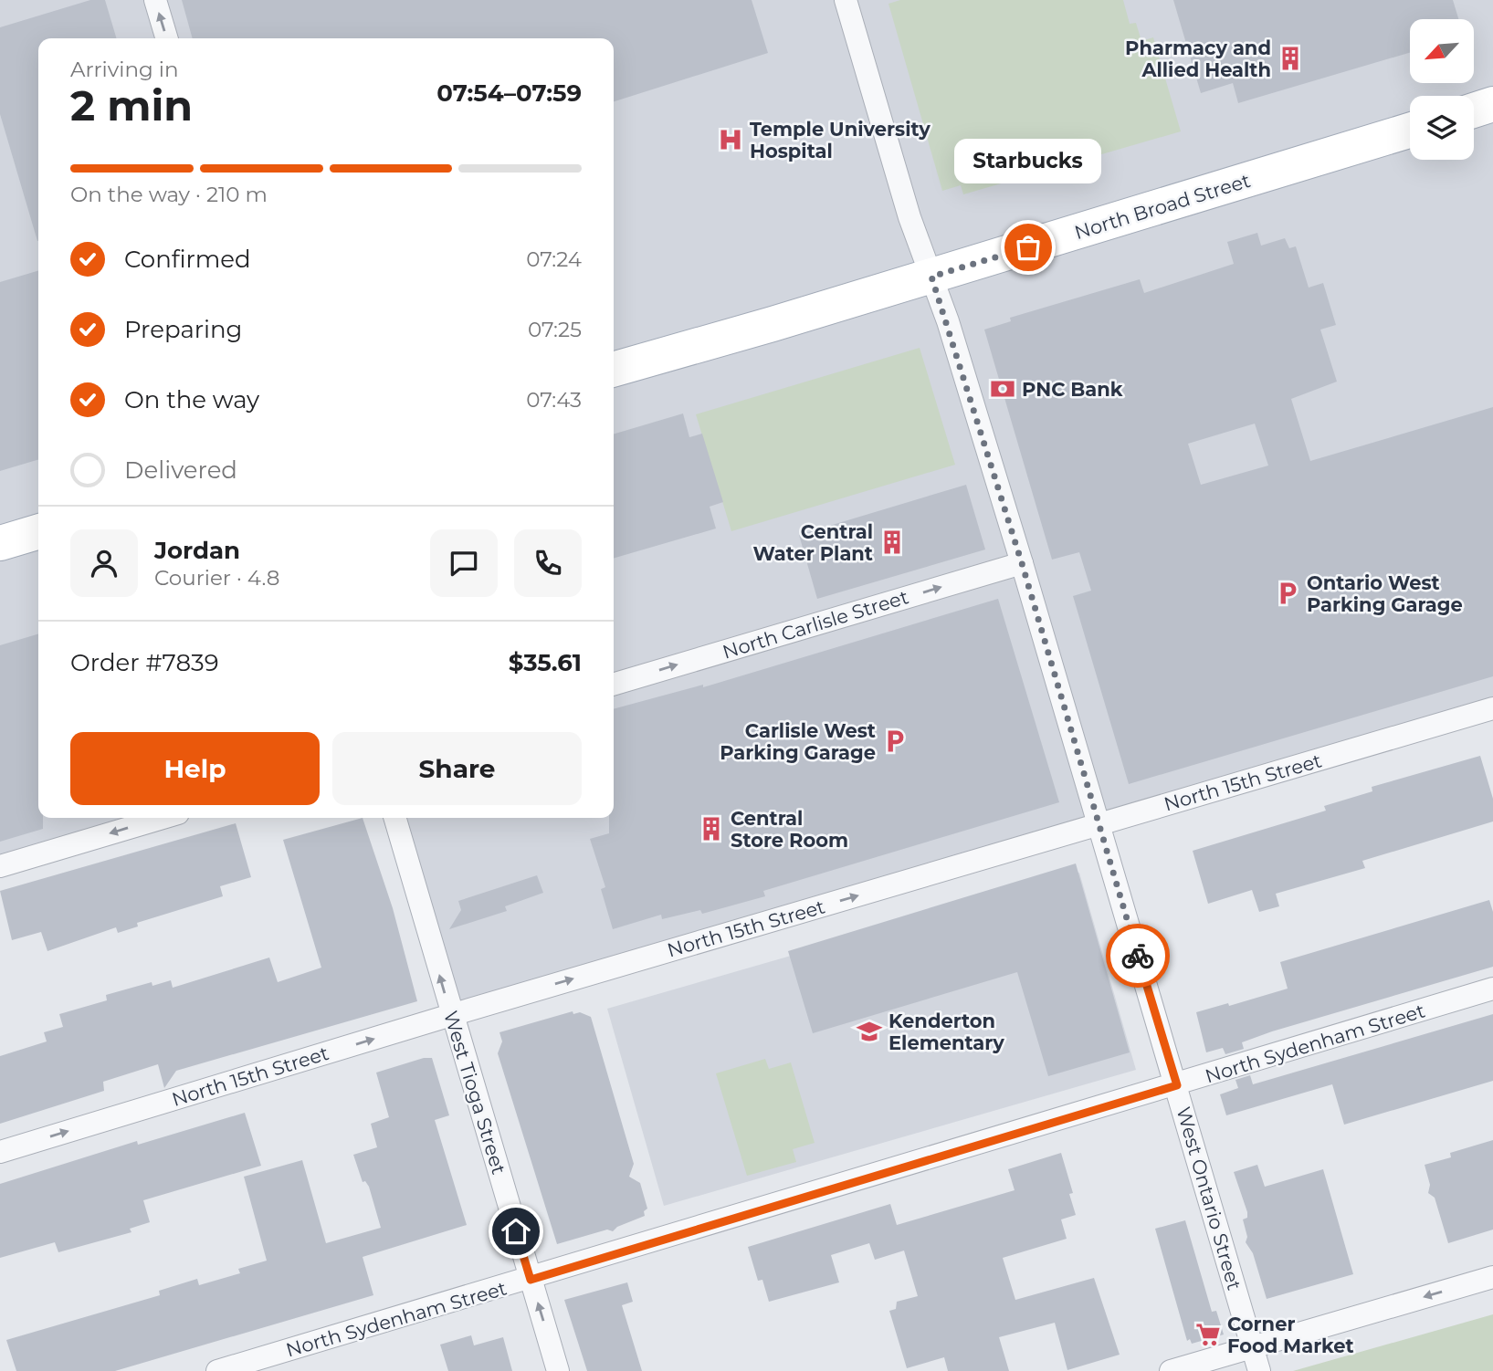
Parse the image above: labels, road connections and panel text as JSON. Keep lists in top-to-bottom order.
{
  "streets": {
    "main road": ["North Broad Street"],
    "street": [
      "North Carlisle Street",
      "North 15th Street",
      "North Sydenham Street",
      "West Tioga Street",
      "West Ontario Street"
    ]
  },
  "crossings": [
    ["North Broad Street", "West Ontario Street"],
    ["North Carlisle Street", "West Ontario Street"],
    ["North 15th Street", "West Tioga Street"],
    ["North 15th Street", "West Ontario Street"],
    ["North Sydenham Street", "West Tioga Street"],
    ["North Sydenham Street", "West Ontario Street"]
  ],
  "one_way": ["North Carlisle Street", "North 15th Street", "West Tioga Street"],
  "places": {
    "building": ["Pharmacy and Allied Health", "Central Water Plant", "Central Store Room"],
    "hospital": ["Temple University Hospital"],
    "other": ["Starbucks"],
    "bank": ["PNC Bank"],
    "parking": ["Ontario West Parking Garage", "Carlisle West Parking Garage"],
    "school or university": ["Kenderton Elementary"],
    "supermarket": ["Corner Food Market"]
  },
  "north": "bottom left",
  "page": {
    "heading": ["2 min", "Arriving in", "07:54–07:59"],
    "panel": [
      "Jordan",
      "Courier · 4.8",
      "Order #7839",
      "$35.61"
    ],
    "bubble": "Starbucks",
    "bar": "On the way · 210 m",
    "list": [
      ["Confirmed", "07:24"],
      ["Preparing", "07:25"],
      ["On the way", "07:43"],
      "Delivered"
    ],
    "buttons": ["Help", "Share"]
  }
}
